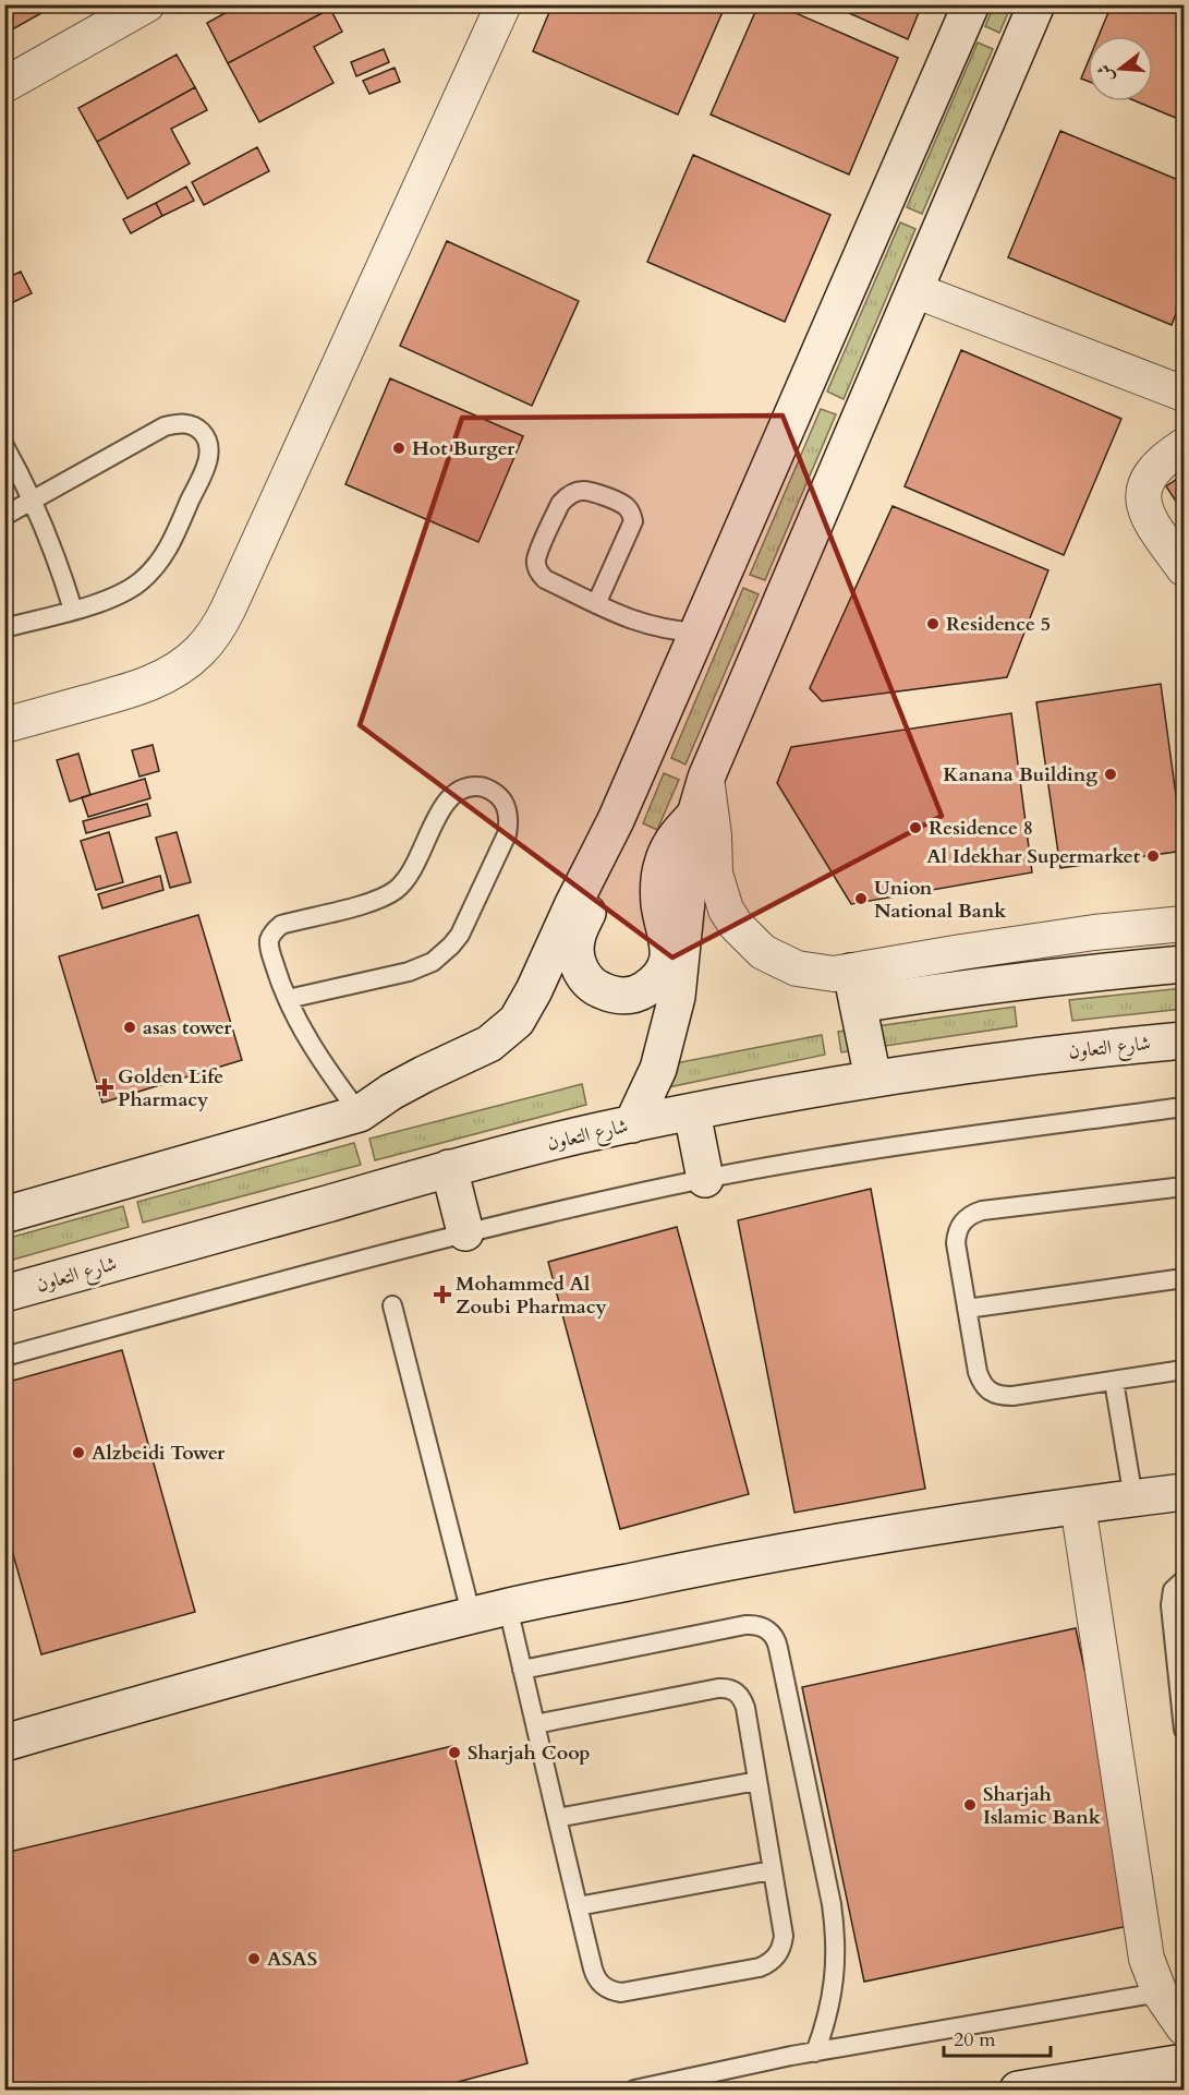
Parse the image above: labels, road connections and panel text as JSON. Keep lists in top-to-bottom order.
{
  "streets": {
    "main road": ["شارع التعاون"]
  },
  "places": {
    "other": [
      "Hot Burger",
      "Residence 5",
      "Kanana Building",
      "Residence 8",
      "Al Idekhar Supermarket",
      "Union National Bank",
      "asas tower",
      "Alzbeidi Tower",
      "Sharjah Coop",
      "Sharjah Islamic Bank",
      "ASAS"
    ],
    "health": ["Golden Life Pharmacy", "Mohammed Al Zoubi Pharmacy"]
  },
  "scale_bar": "20 m",
  "north": "left"
}
